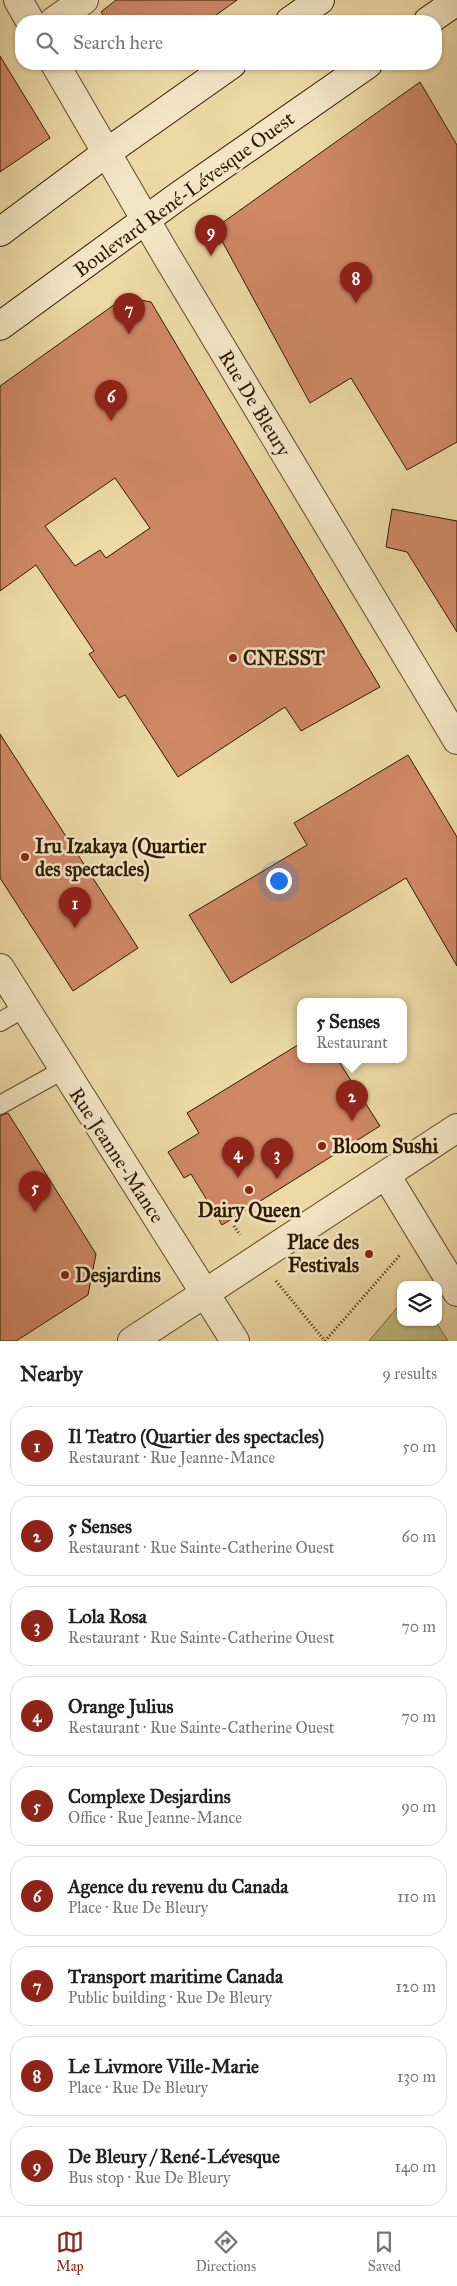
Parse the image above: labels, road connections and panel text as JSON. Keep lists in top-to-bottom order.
{
  "streets": {
    "street": ["Boulevard René-Lévesque Ouest", "Rue De Bleury", "Rue Jeanne-Mance"]
  },
  "crossings": [
    ["Boulevard René-Lévesque Ouest", "Rue De Bleury"]
  ],
  "places": [
    "CNESST",
    "Iru Izakaya (Quartier des spectacles)",
    "Bloom Sushi",
    "Dairy Queen",
    "Place des Festivals",
    "Desjardins"
  ],
  "page": {
    "search": "Search here",
    "pins": [
      "9",
      "8",
      "7",
      "6",
      "1",
      "2",
      "4",
      "3",
      "5"
    ],
    "popup": ["5 Senses", "Restaurant"],
    "heading": ["Nearby", "9 results"],
    "list": [
      {
        "mark": "1",
        "name": "Il Teatro (Quartier des spectacles)",
        "note": "Restaurant · Rue Jeanne-Mance",
        "value": "50 m"
      },
      {
        "mark": "2",
        "name": "5 Senses",
        "note": "Restaurant · Rue Sainte-Catherine Ouest",
        "value": "60 m"
      },
      {
        "mark": "3",
        "name": "Lola Rosa",
        "note": "Restaurant · Rue Sainte-Catherine Ouest",
        "value": "70 m"
      },
      {
        "mark": "4",
        "name": "Orange Julius",
        "note": "Restaurant · Rue Sainte-Catherine Ouest",
        "value": "70 m"
      },
      {
        "mark": "5",
        "name": "Complexe Desjardins",
        "note": "Office · Rue Jeanne-Mance",
        "value": "90 m"
      },
      {
        "mark": "6",
        "name": "Agence du revenu du Canada",
        "note": "Place · Rue De Bleury",
        "value": "110 m"
      },
      {
        "mark": "7",
        "name": "Transport maritime Canada",
        "note": "Public building · Rue De Bleury",
        "value": "120 m"
      },
      {
        "mark": "8",
        "name": "Le Livmore Ville-Marie",
        "note": "Place · Rue De Bleury",
        "value": "130 m"
      },
      {
        "mark": "9",
        "name": "De Bleury / René-Lévesque",
        "note": "Bus stop · Rue De Bleury",
        "value": "140 m"
      }
    ],
    "nav": ["Map", "Directions", "Saved"]
  }
}
